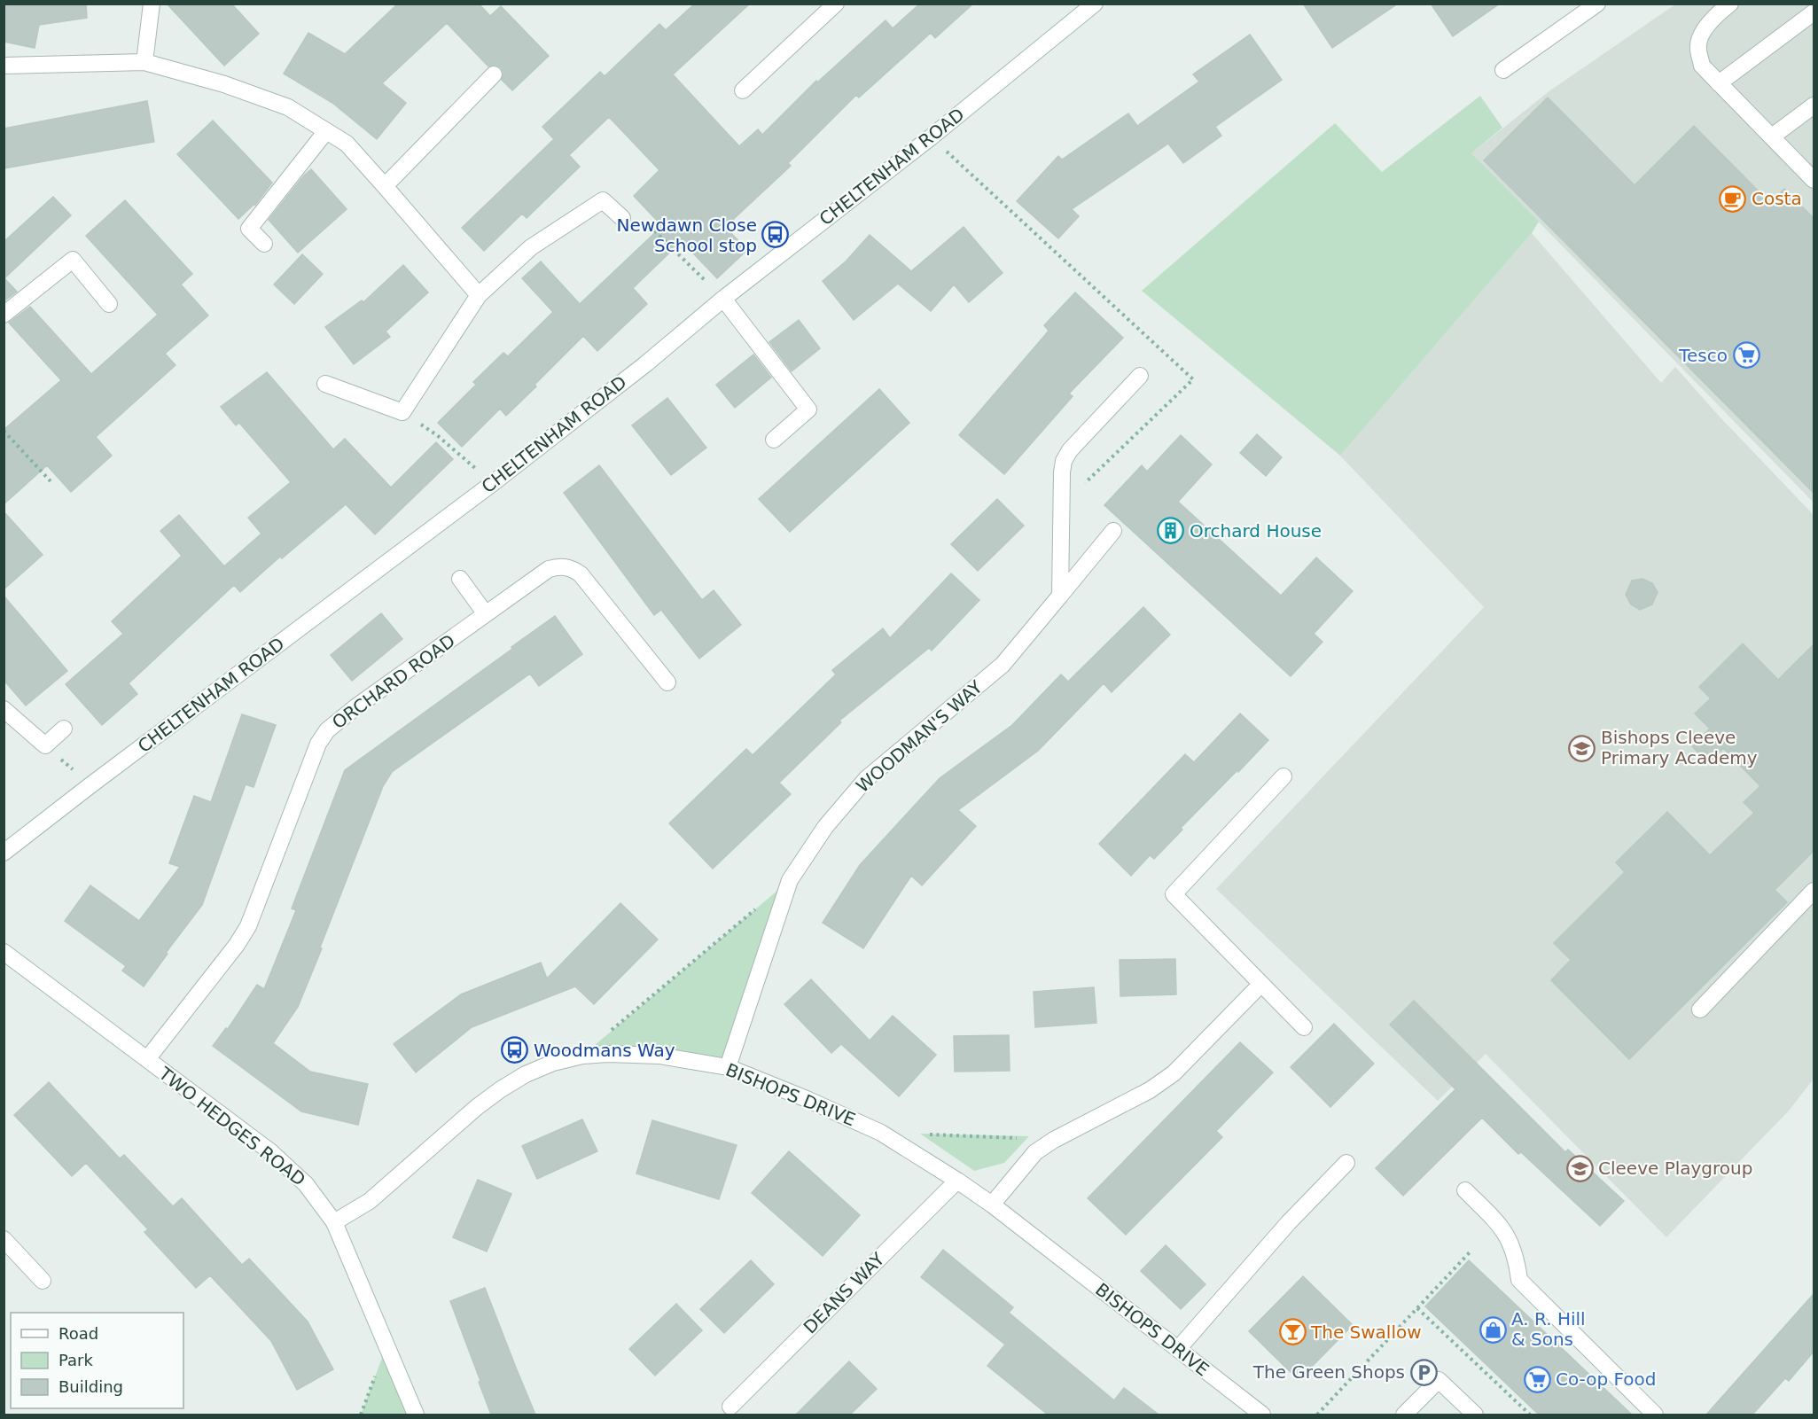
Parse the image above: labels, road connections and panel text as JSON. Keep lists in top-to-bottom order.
{
  "streets": {
    "street": [
      "CHELTENHAM ROAD",
      "ORCHARD ROAD",
      "WOODMAN'S WAY",
      "BISHOPS DRIVE",
      "TWO HEDGES ROAD",
      "DEANS WAY"
    ]
  },
  "crossings": [
    ["ORCHARD ROAD", "TWO HEDGES ROAD"],
    ["WOODMAN'S WAY", "BISHOPS DRIVE"],
    ["BISHOPS DRIVE", "TWO HEDGES ROAD"],
    ["BISHOPS DRIVE", "DEANS WAY"]
  ],
  "places": {
    "cafe": ["Costa"],
    "bus stop": ["Newdawn Close School stop", "Woodmans Way"],
    "supermarket": ["Tesco", "Co-op Food"],
    "building": ["Orchard House"],
    "school or university": ["Bishops Cleeve Primary Academy", "Cleeve Playgroup"],
    "shop": ["A. R. Hill & Sons"],
    "bar": ["The Swallow"],
    "parking": ["The Green Shops"]
  },
  "legend": ["Road", "Park", "Building"]
}
